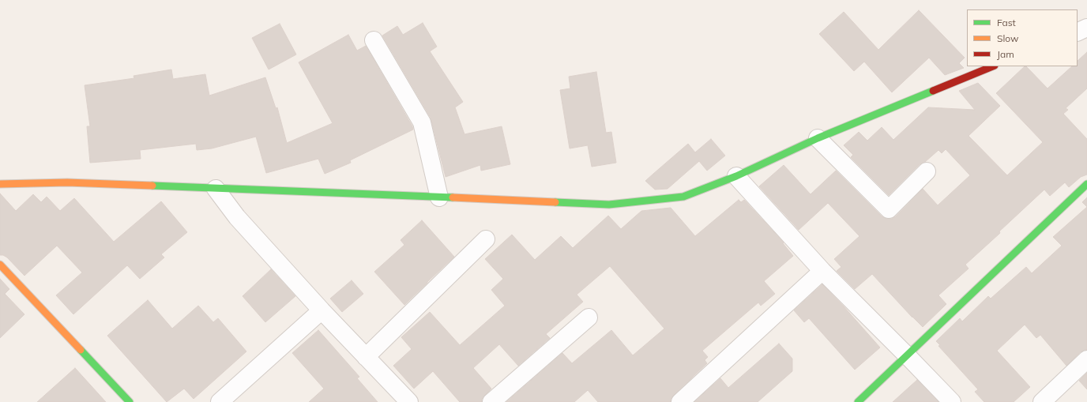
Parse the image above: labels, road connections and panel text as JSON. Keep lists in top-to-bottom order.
{
  "legend": ["Fast", "Slow", "Jam"]
}
